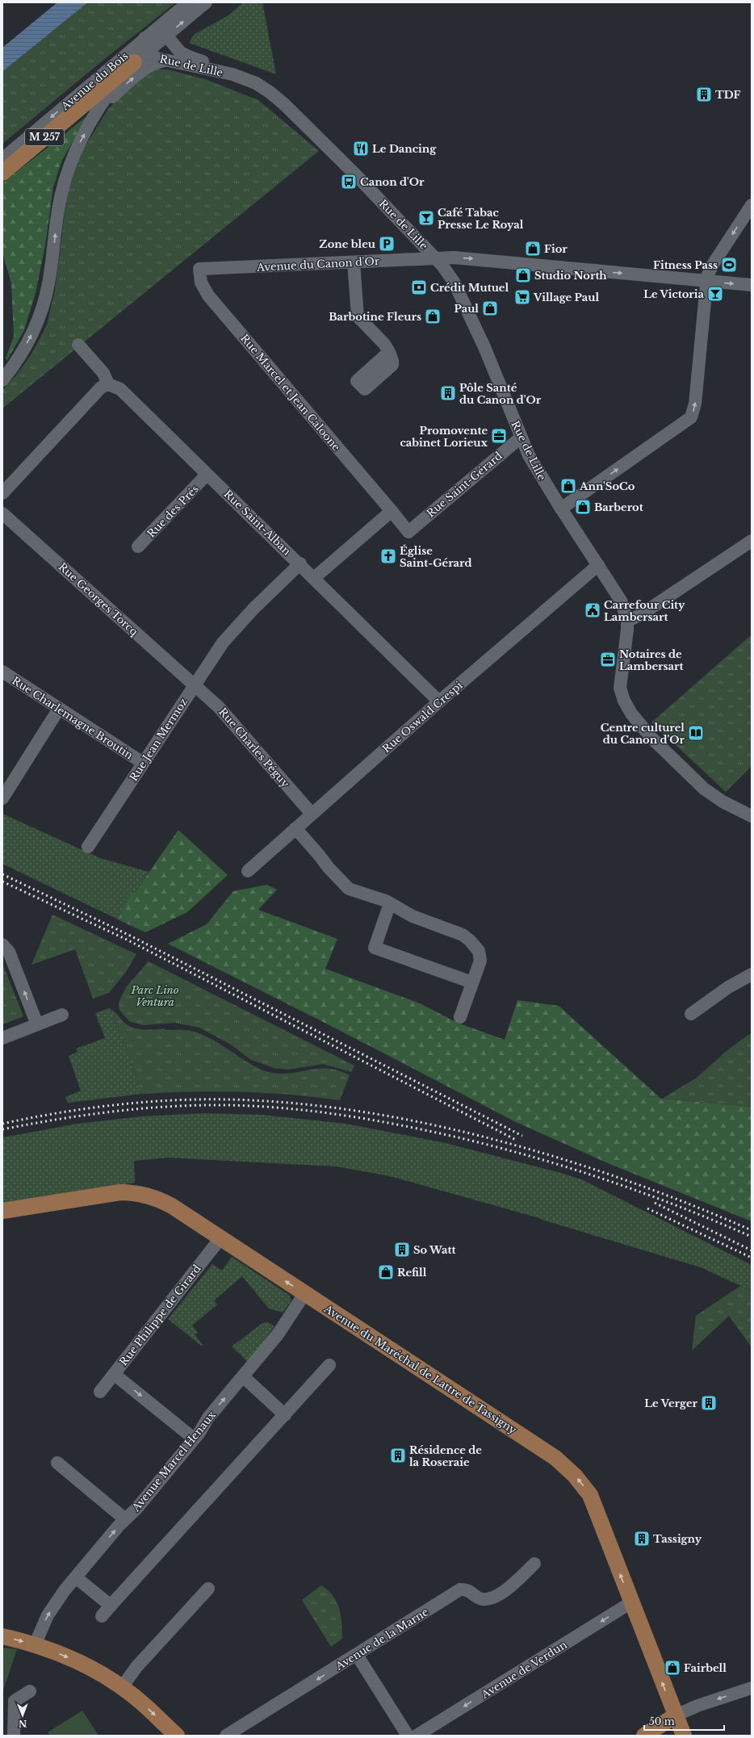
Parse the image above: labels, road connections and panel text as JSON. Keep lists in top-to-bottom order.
{
  "streets": {
    "main road": ["M 257", "Avenue du Maréchal de Lattre de Tassigny"],
    "street": [
      "Rue de Lille",
      "Avenue du Bois",
      "Avenue du Canon d'Or",
      "Rue Marcel et Jean Caloone",
      "Rue Saint-Gérard",
      "Rue des Prés",
      "Rue Saint-Alban",
      "Rue Georges Torcq",
      "Rue Oswald Crespi",
      "Rue Charlemagne Broutin",
      "Rue Jean Mermoz",
      "Rue Charles Péguy",
      "Rue Philippe de Girard",
      "Avenue Marcel Henaux",
      "Avenue de la Marne",
      "Avenue de Verdun"
    ]
  },
  "crossings": [
    ["Rue de Lille", "Avenue du Bois"],
    ["Rue de Lille", "Avenue du Canon d'Or"],
    ["Rue de Lille", "Rue Saint-Gérard"],
    ["Rue de Lille", "Rue Oswald Crespi"],
    ["Avenue du Bois", "M 257"],
    ["Avenue du Canon d'Or", "Rue Marcel et Jean Caloone"],
    ["Rue Marcel et Jean Caloone", "Rue Saint-Gérard"],
    ["Rue des Prés", "Rue Saint-Alban"],
    ["Rue Saint-Alban", "Rue Oswald Crespi"],
    ["Rue Saint-Alban", "Rue Jean Mermoz"],
    ["Rue Georges Torcq", "Rue Jean Mermoz"],
    ["Rue Georges Torcq", "Rue Charles Péguy"],
    ["Rue Oswald Crespi", "Rue Charles Péguy"],
    ["Rue Charlemagne Broutin", "Rue Jean Mermoz"],
    ["Rue Jean Mermoz", "Rue Charles Péguy"],
    ["Rue Philippe de Girard", "Avenue du Maréchal de Lattre de Tassigny"],
    ["Avenue du Maréchal de Lattre de Tassigny", "Avenue Marcel Henaux"],
    ["Avenue du Maréchal de Lattre de Tassigny", "Avenue de Verdun"]
  ],
  "one_way": [
    "Avenue du Canon d'Or",
    "Avenue du Maréchal de Lattre de Tassigny",
    "Avenue de la Marne",
    "Avenue de Verdun"
  ],
  "parks": ["Parc Lino Ventura"],
  "places": {
    "building": [
      "TDF",
      "Pôle Santé du Canon d'Or",
      "So Watt",
      "Le Verger",
      "Résidence de la Roseraie",
      "Tassigny"
    ],
    "restaurant": ["Le Dancing"],
    "bus stop": ["Canon d'Or"],
    "bar": ["Café Tabac Presse Le Royal", "Le Victoria"],
    "parking": ["Zone bleu"],
    "shop": [
      "Fior",
      "Studio North",
      "Paul",
      "Barbotine Fleurs",
      "Ann'SoCo",
      "Barberot",
      "Refill",
      "Fairbell"
    ],
    "sports": ["Fitness Pass"],
    "bank": ["Crédit Mutuel"],
    "supermarket": ["Village Paul"],
    "office": ["Promovente cabinet Lorieux", "Notaires de Lambersart"],
    "church": ["Église Saint-Gérard"],
    "public building": ["Carrefour City Lambersart"],
    "library": ["Centre culturel du Canon d'Or"]
  },
  "scale_bar": "50 m",
  "north": "bottom"
}
